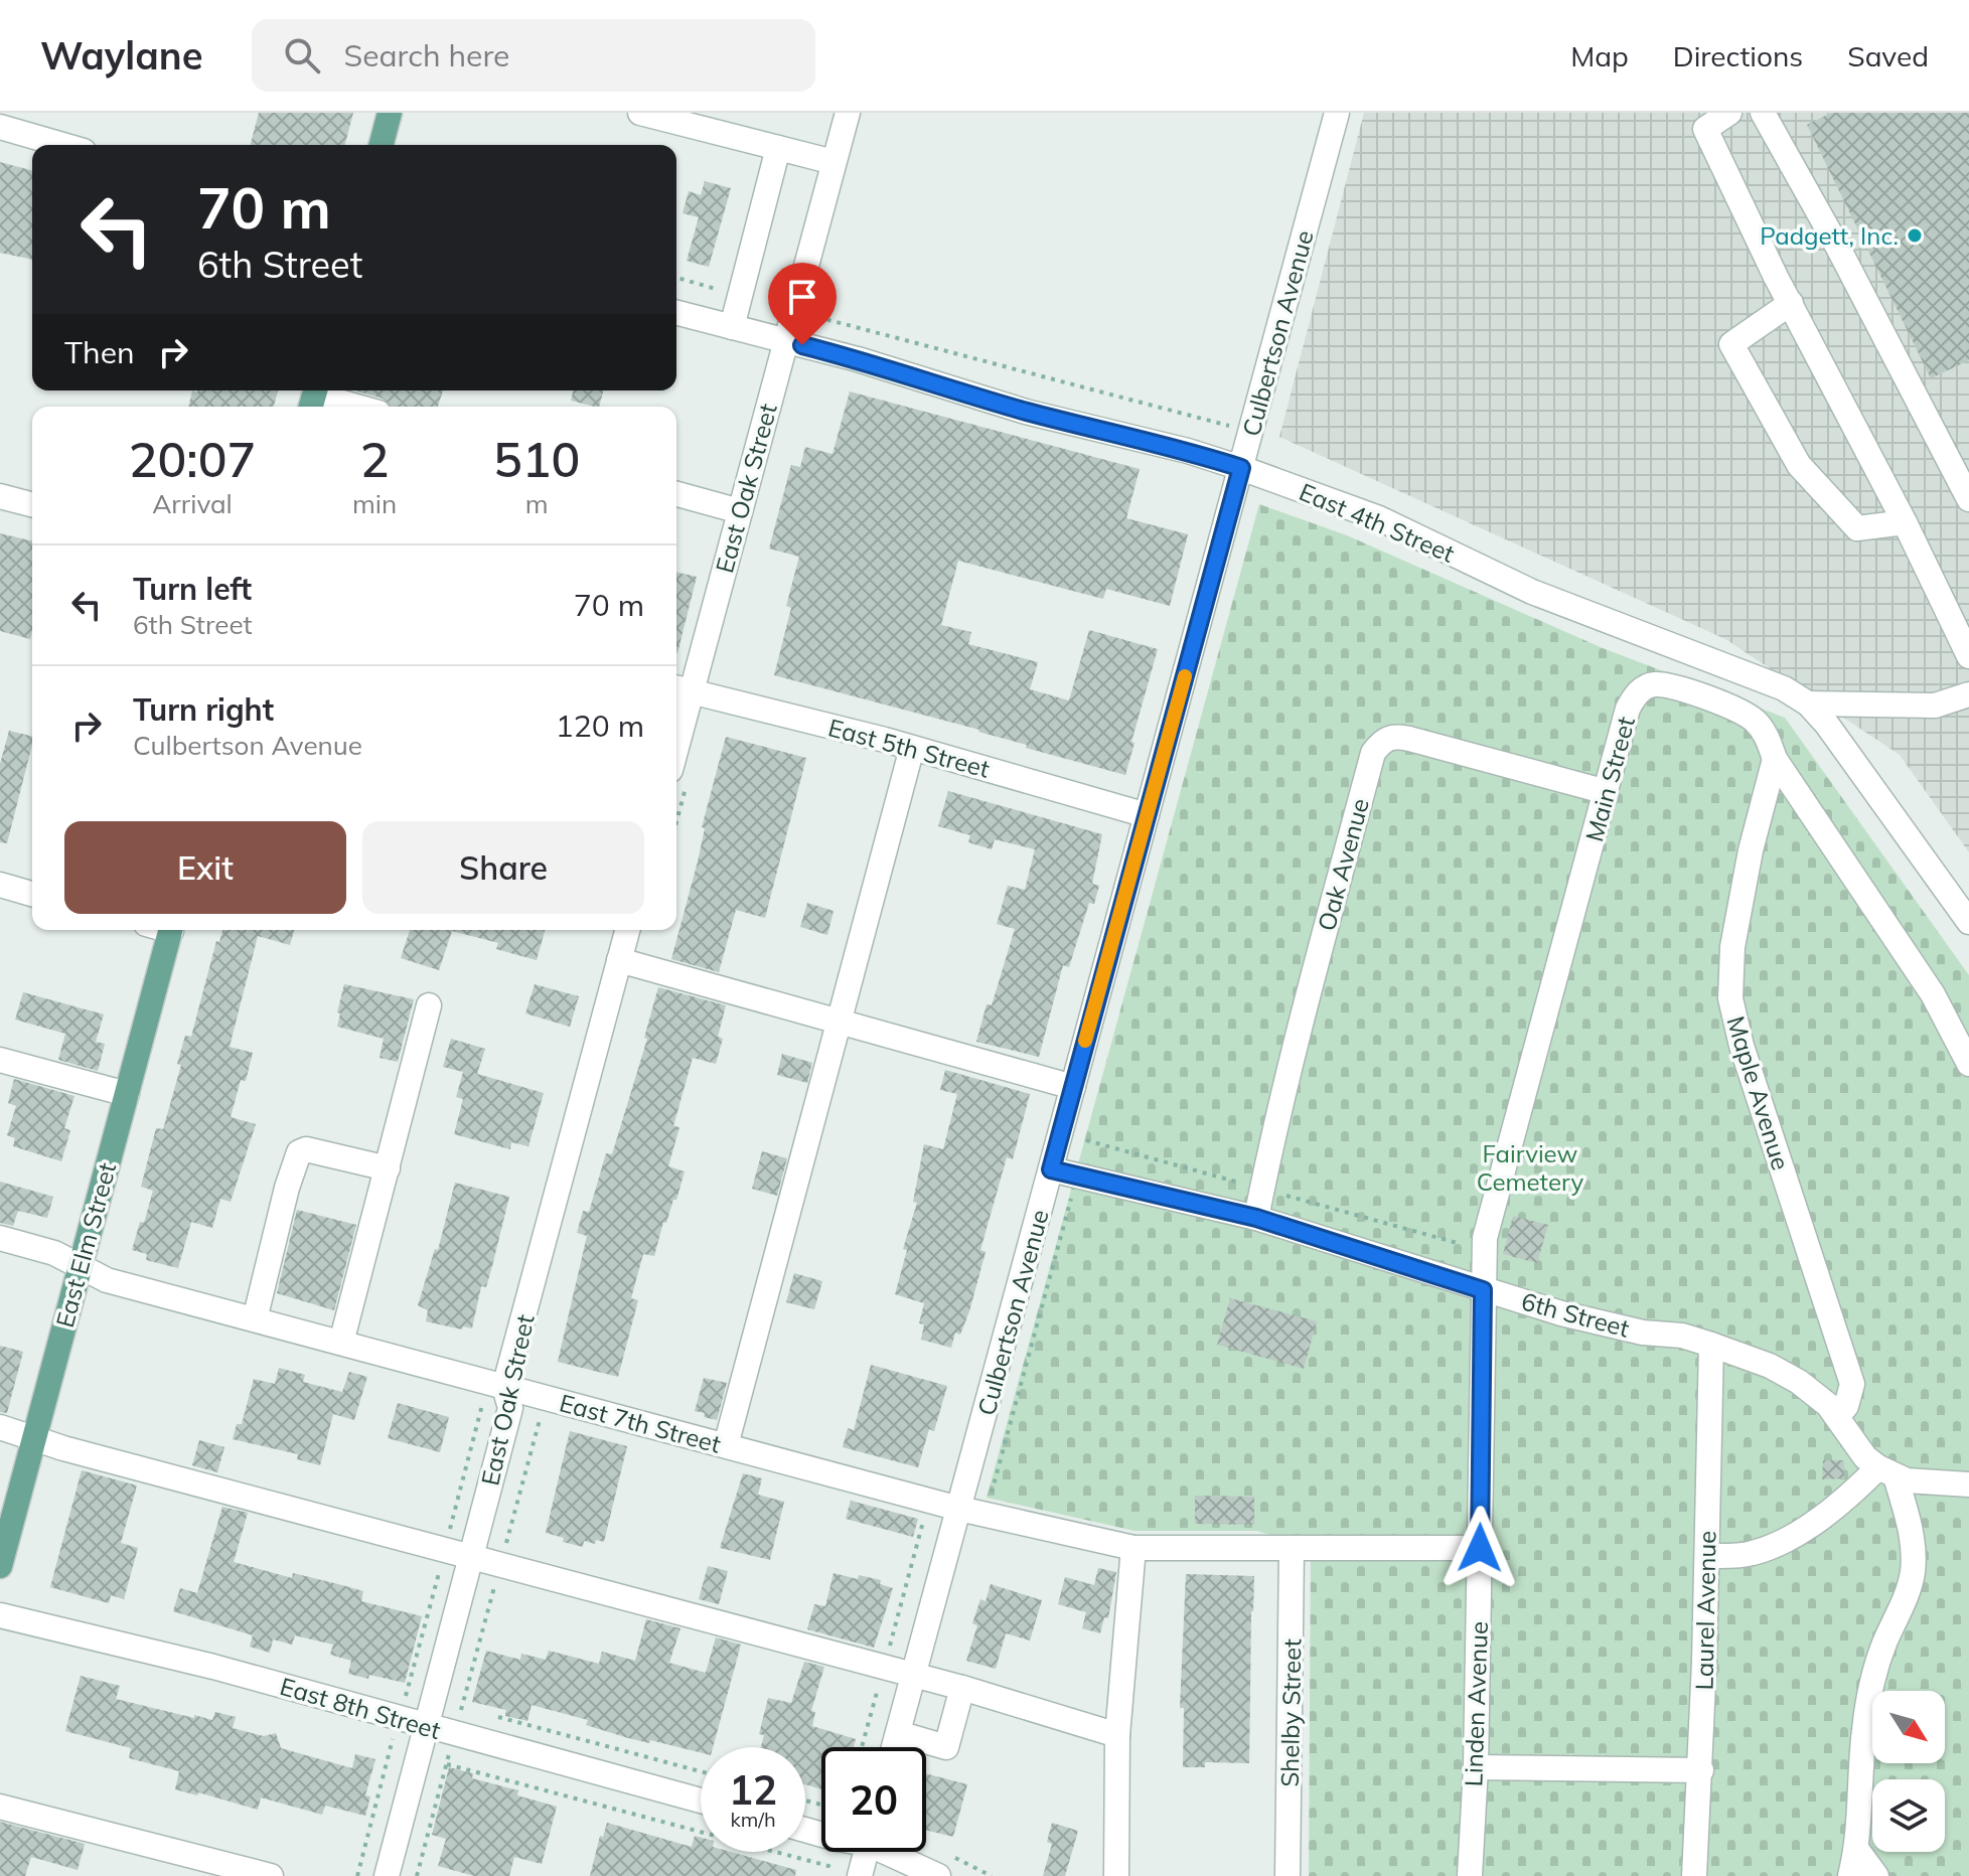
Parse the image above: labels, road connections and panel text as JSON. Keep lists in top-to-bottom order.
{
  "streets": {
    "main road": ["East Elm Street"],
    "street": [
      "Culbertson Avenue",
      "East Oak Street",
      "East 4th Street",
      "East 5th Street",
      "Main Street",
      "Oak Avenue",
      "Maple Avenue",
      "6th Street",
      "East 7th Street",
      "Laurel Avenue",
      "Linden Avenue",
      "East 8th Street",
      "Shelby Street"
    ]
  },
  "crossings": [
    ["Culbertson Avenue", "East 4th Street"],
    ["Culbertson Avenue", "East 5th Street"],
    ["Culbertson Avenue", "6th Street"],
    ["Culbertson Avenue", "East 7th Street"],
    ["East Oak Street", "East 4th Street"],
    ["East Oak Street", "East 5th Street"],
    ["East Oak Street", "East 7th Street"],
    ["East Oak Street", "East 8th Street"],
    ["Main Street", "Oak Avenue"],
    ["Main Street", "Maple Avenue"],
    ["Main Street", "6th Street"],
    ["Main Street", "Linden Avenue"],
    ["Oak Avenue", "6th Street"],
    ["Maple Avenue", "6th Street"],
    ["East Elm Street", "East 7th Street"],
    ["6th Street", "Laurel Avenue"],
    ["6th Street", "Linden Avenue"],
    ["East 7th Street", "Linden Avenue"],
    ["East 7th Street", "Shelby Street"]
  ],
  "parks": ["Fairview Cemetery"],
  "places": ["Padgett, Inc."],
  "north": "bottom right",
  "page": {
    "header": "Waylane",
    "search": "Search here",
    "nav": ["Map", "Directions", "Saved"],
    "turn": ["70 m", "6th Street"],
    "then": "Then",
    "eta": [
      "20:07",
      "Arrival",
      "2",
      "min",
      "510",
      "m"
    ],
    "list": [
      {
        "name": "Turn left",
        "note": "6th Street",
        "value": "70 m"
      },
      {
        "name": "Turn right",
        "note": "Culbertson Avenue",
        "value": "120 m"
      }
    ],
    "buttons": ["Exit", "Share"],
    "speed": "12 km/h",
    "limit": "20"
  }
}
